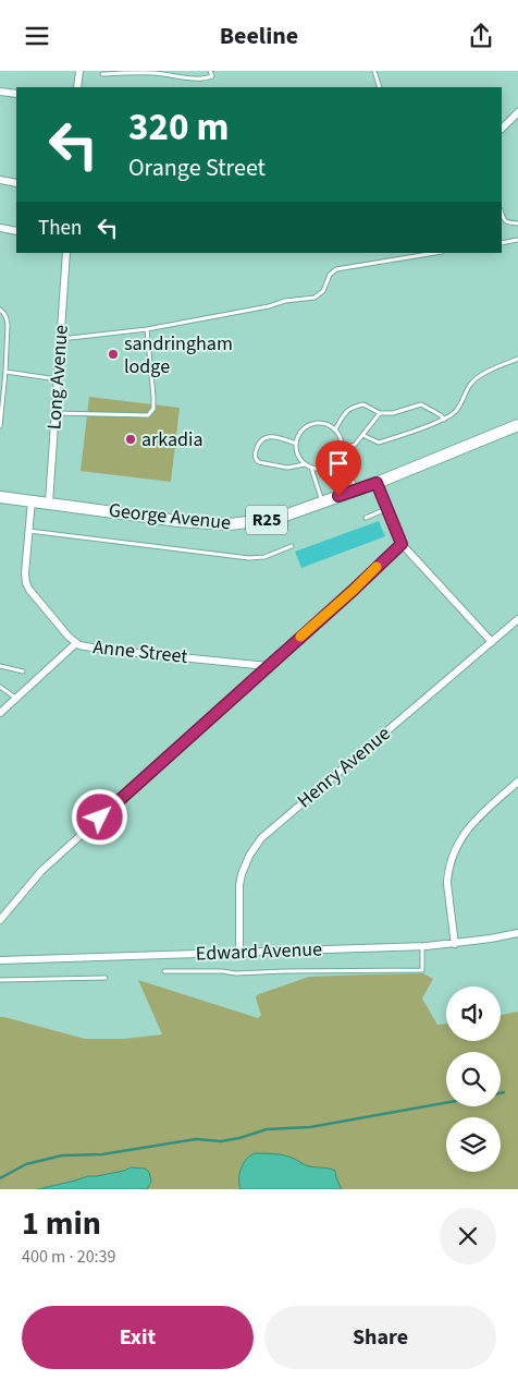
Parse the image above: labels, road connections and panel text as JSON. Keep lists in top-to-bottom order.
{
  "streets": {
    "main road": ["George Avenue", "R25"],
    "street": [
      "Long Avenue",
      "Anne Street",
      "Henry Avenue",
      "Edward Avenue"
    ]
  },
  "crossings": [
    ["Long Avenue", "George Avenue"],
    ["George Avenue", "Anne Street"],
    ["Henry Avenue", "Edward Avenue"]
  ],
  "places": ["sandringham lodge", "arkadia"],
  "page": {
    "header": "Beeline",
    "turn": ["320 m", "Orange Street"],
    "then": "Then",
    "heading": ["1 min", "400 m · 20:39"],
    "buttons": ["Exit", "Share"]
  }
}
